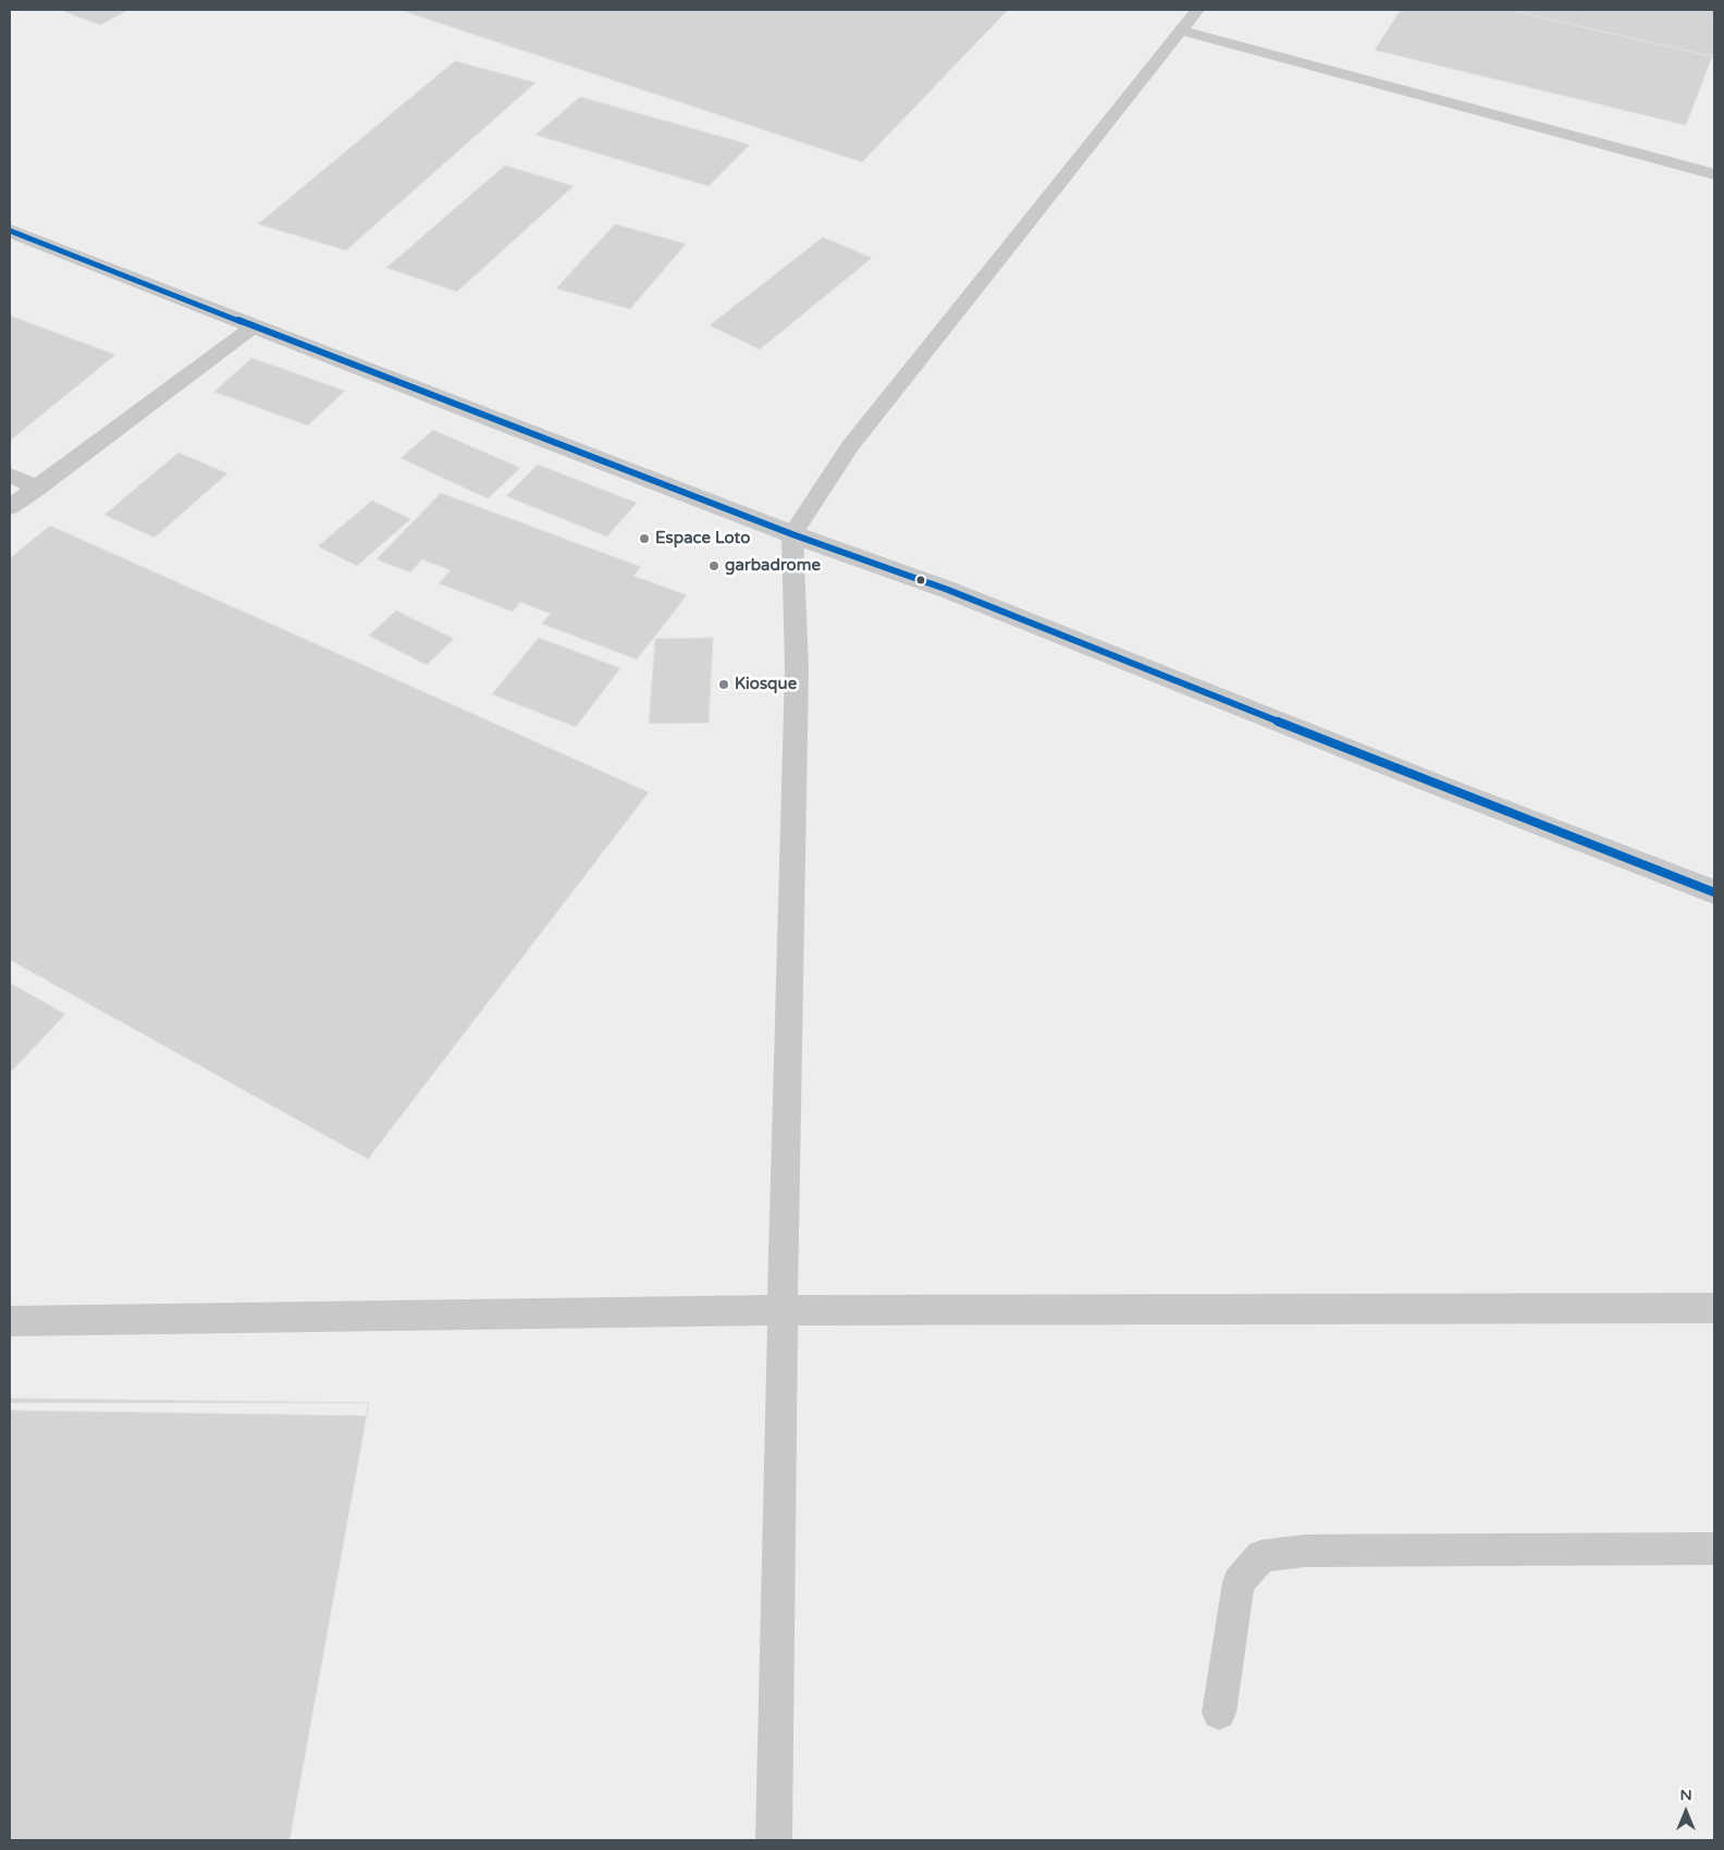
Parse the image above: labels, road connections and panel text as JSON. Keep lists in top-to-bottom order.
{
  "places": ["Espace Loto", "garbadrome", "Kiosque"],
  "north": "top"
}
